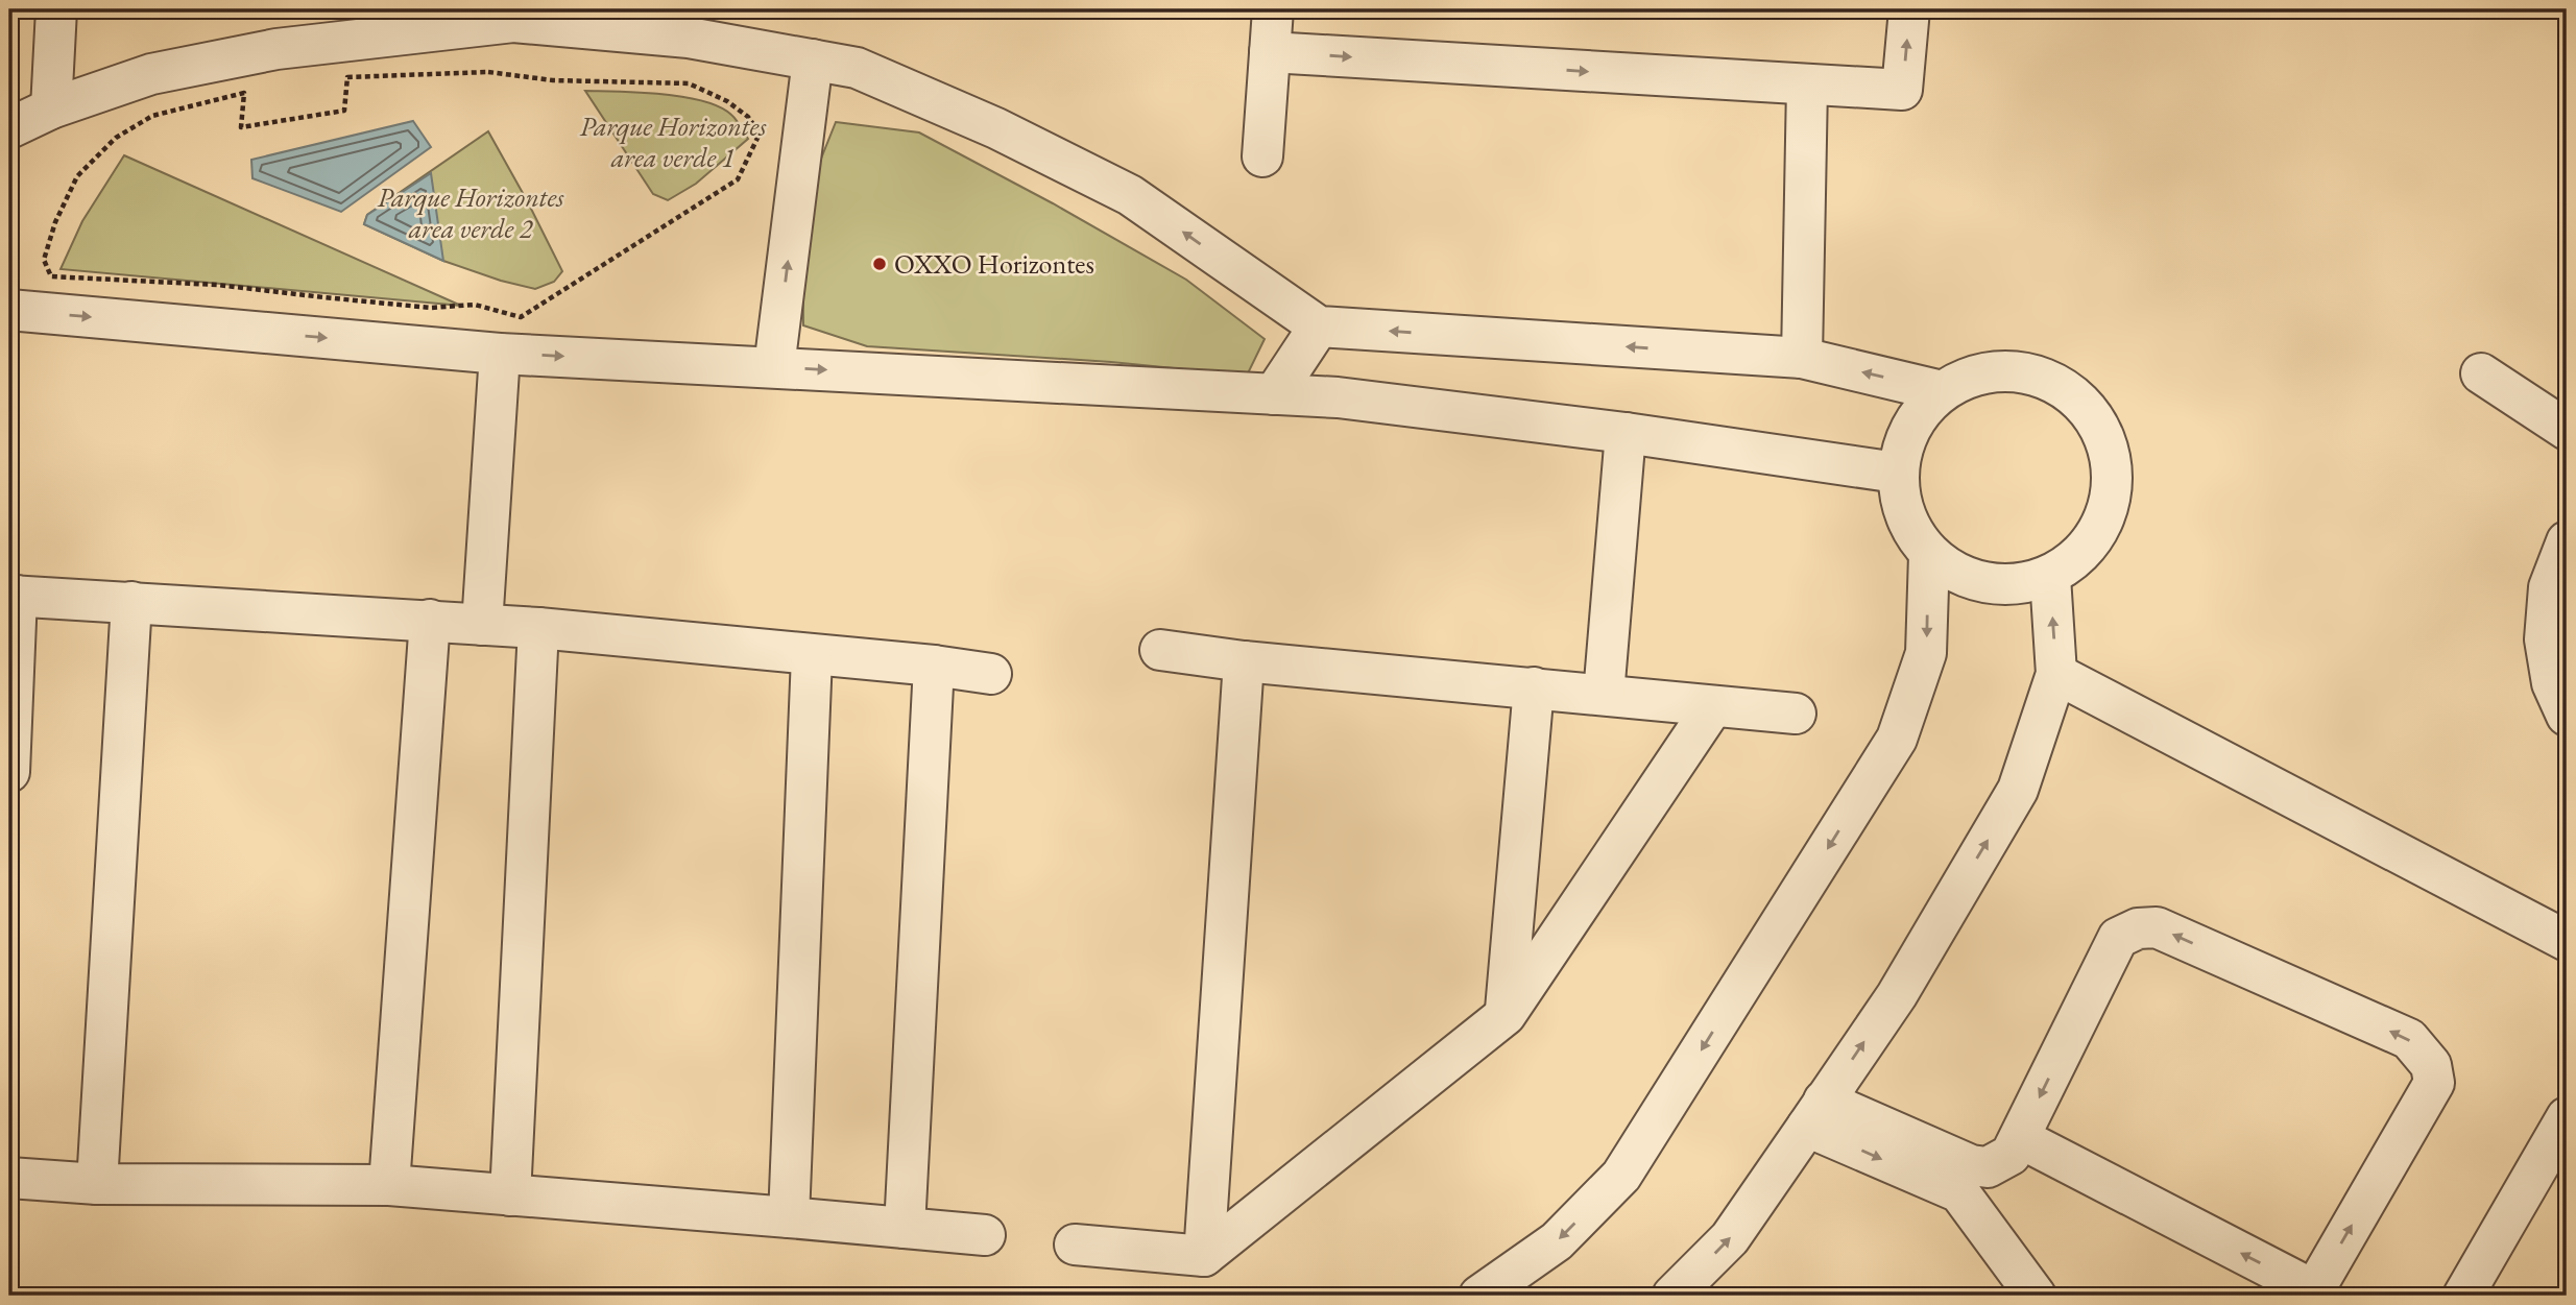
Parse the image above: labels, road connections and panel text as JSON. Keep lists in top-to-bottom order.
{
  "parks": ["Parque Horizontes area verde 1", "Parque Horizontes area verde 2"],
  "places": ["OXXO Horizontes"]
}
